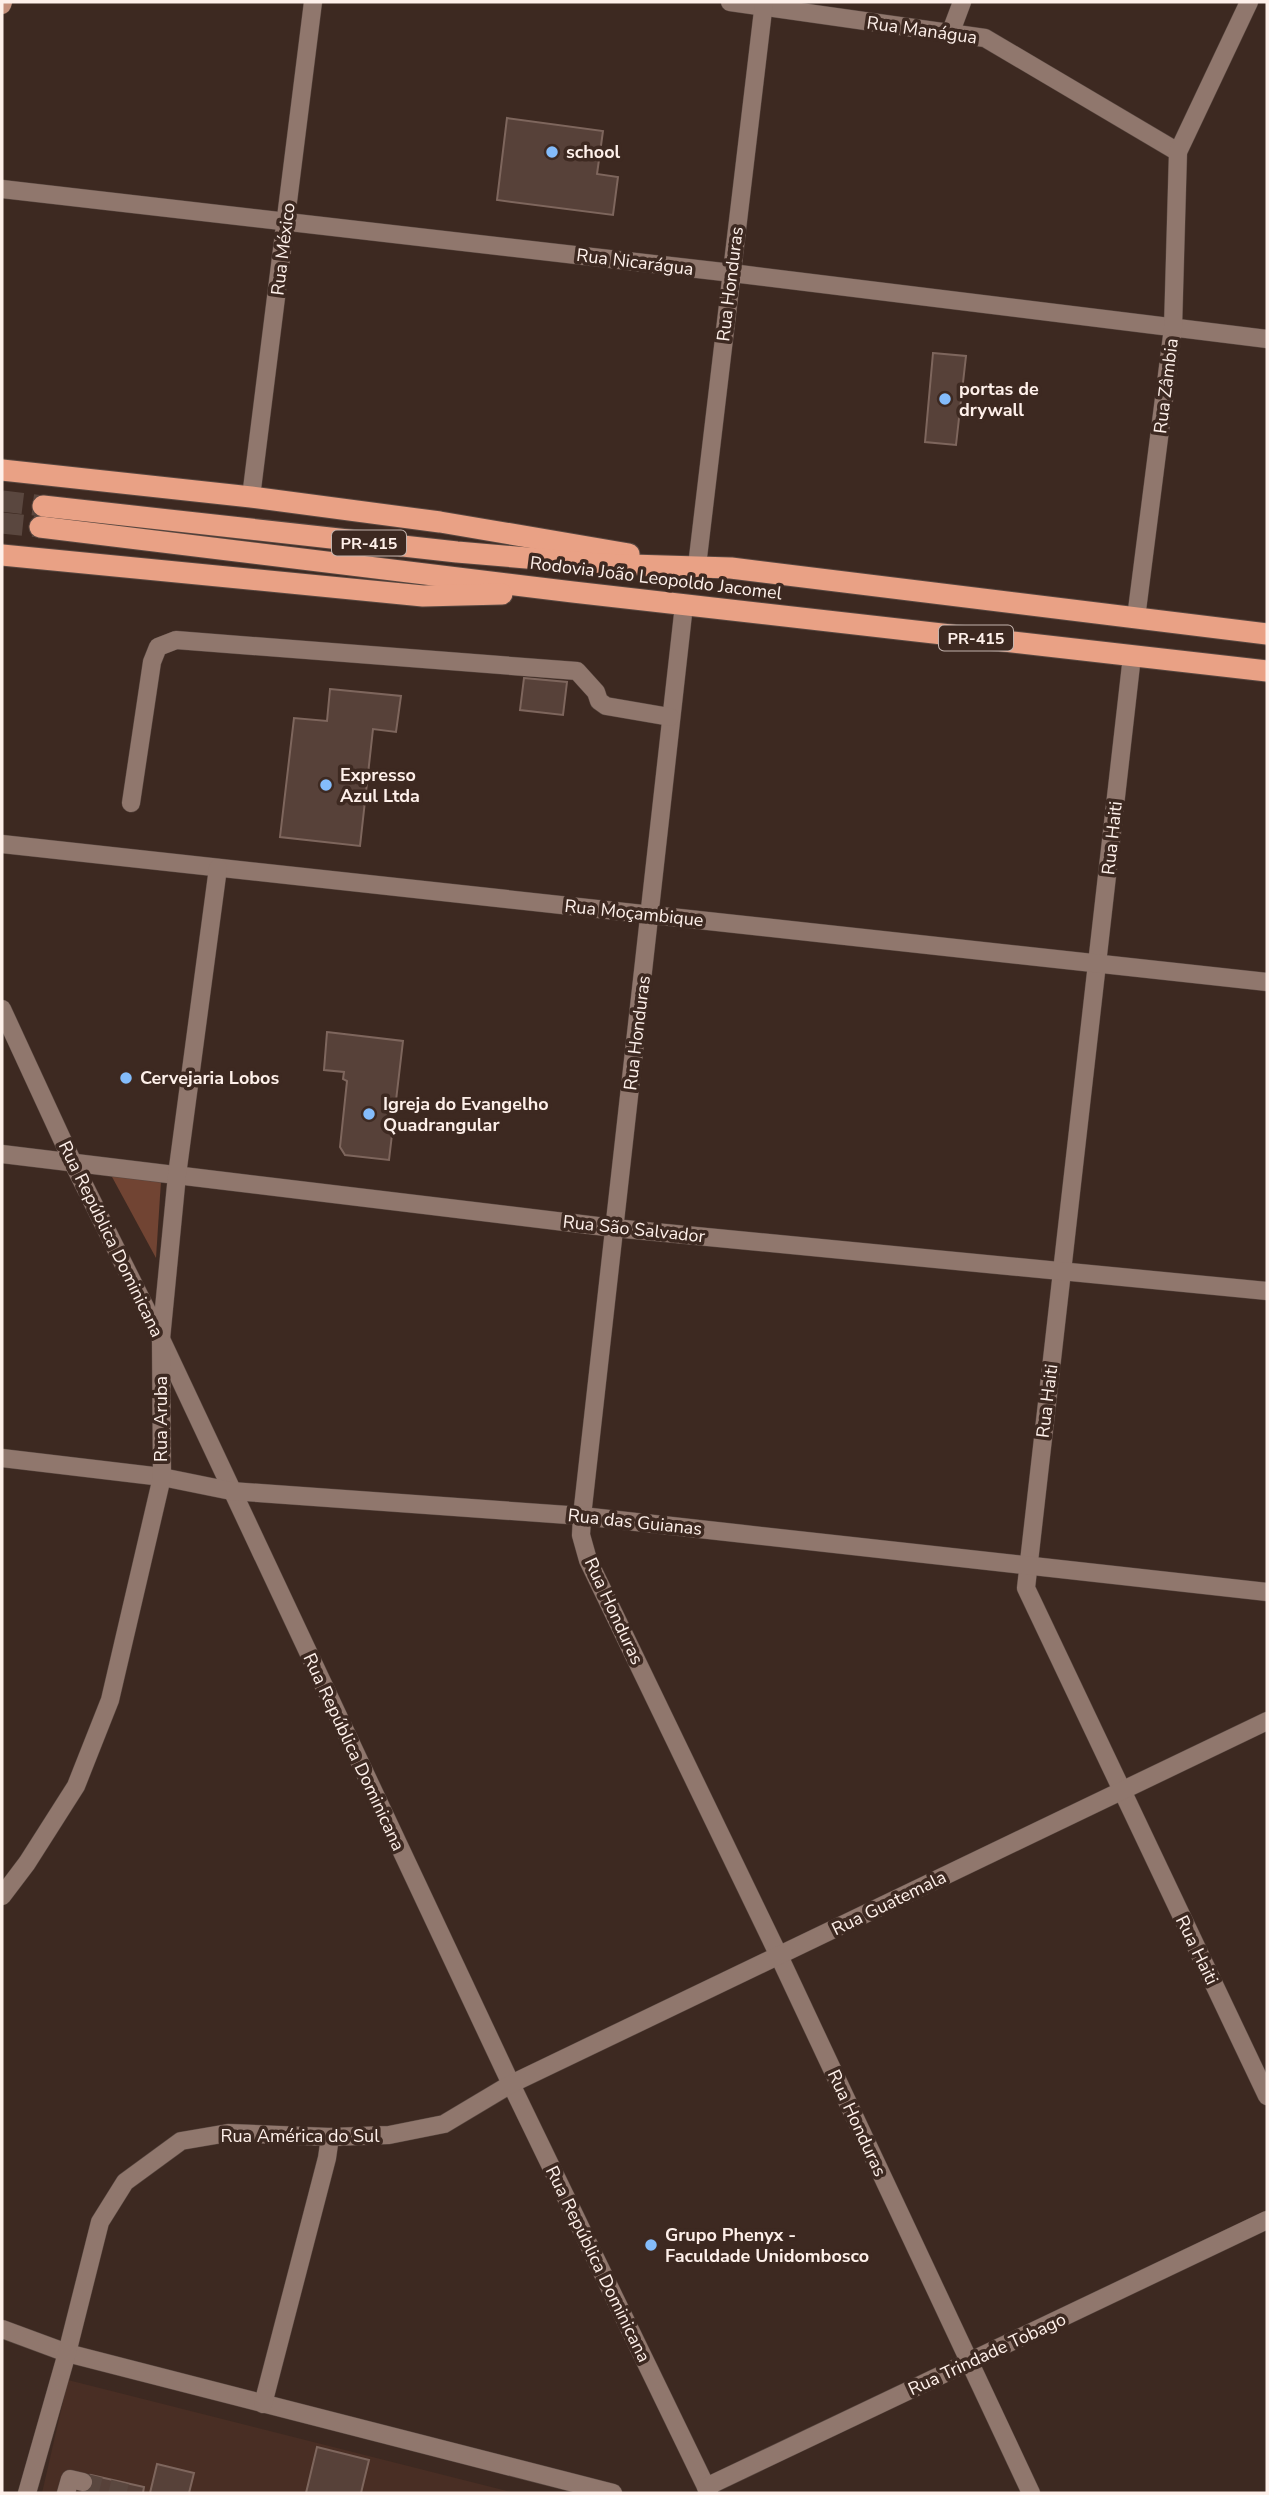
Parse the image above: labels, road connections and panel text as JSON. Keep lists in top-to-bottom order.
{
  "streets": {
    "highway": ["PR-415", "Rodovia João Leopoldo Jacomel"],
    "street": [
      "Rua Manágua",
      "Rua México",
      "Rua Nicarágua",
      "Rua Honduras",
      "Rua Zâmbia",
      "Rua Haiti",
      "Rua Moçambique",
      "Rua São Salvador",
      "Rua República Dominicana",
      "Rua Aruba",
      "Rua das Guianas",
      "Rua Guatemala",
      "Rua América do Sul",
      "Rua Trindade Tobago"
    ]
  },
  "crossings": [
    ["Rua Manágua", "Rua Honduras"],
    ["Rua Manágua", "Rua Zâmbia"],
    ["Rua México", "Rua Nicarágua"],
    ["Rua Nicarágua", "Rua Honduras"],
    ["Rua Nicarágua", "Rua Zâmbia"],
    ["Rua Honduras", "Rodovia João Leopoldo Jacomel"],
    ["Rua Honduras", "Rua Moçambique"],
    ["Rua Honduras", "Rua São Salvador"],
    ["Rua Honduras", "Rua das Guianas"],
    ["Rua Honduras", "Rua Guatemala"],
    ["Rua Honduras", "Rua Trindade Tobago"],
    ["Rua Zâmbia", "Rodovia João Leopoldo Jacomel"],
    ["Rodovia João Leopoldo Jacomel", "Rua Haiti"],
    ["Rua Haiti", "Rua Moçambique"],
    ["Rua Haiti", "Rua São Salvador"],
    ["Rua Haiti", "Rua das Guianas"],
    ["Rua Haiti", "Rua Guatemala"],
    ["Rua Moçambique", "Rua Aruba"],
    ["Rua São Salvador", "Rua República Dominicana"],
    ["Rua São Salvador", "Rua Aruba"],
    ["Rua República Dominicana", "Rua Aruba"],
    ["Rua República Dominicana", "Rua das Guianas"],
    ["Rua República Dominicana", "Rua Guatemala"],
    ["Rua República Dominicana", "Rua América do Sul"],
    ["Rua República Dominicana", "Rua Trindade Tobago"],
    ["Rua Aruba", "Rua das Guianas"],
    ["Rua Guatemala", "Rua América do Sul"]
  ],
  "places": [
    "school",
    "portas de drywall",
    "Expresso Azul Ltda",
    "Cervejaria Lobos",
    "Igreja do Evangelho Quadrangular",
    "Grupo Phenyx - Faculdade Unidombosco"
  ]
}
